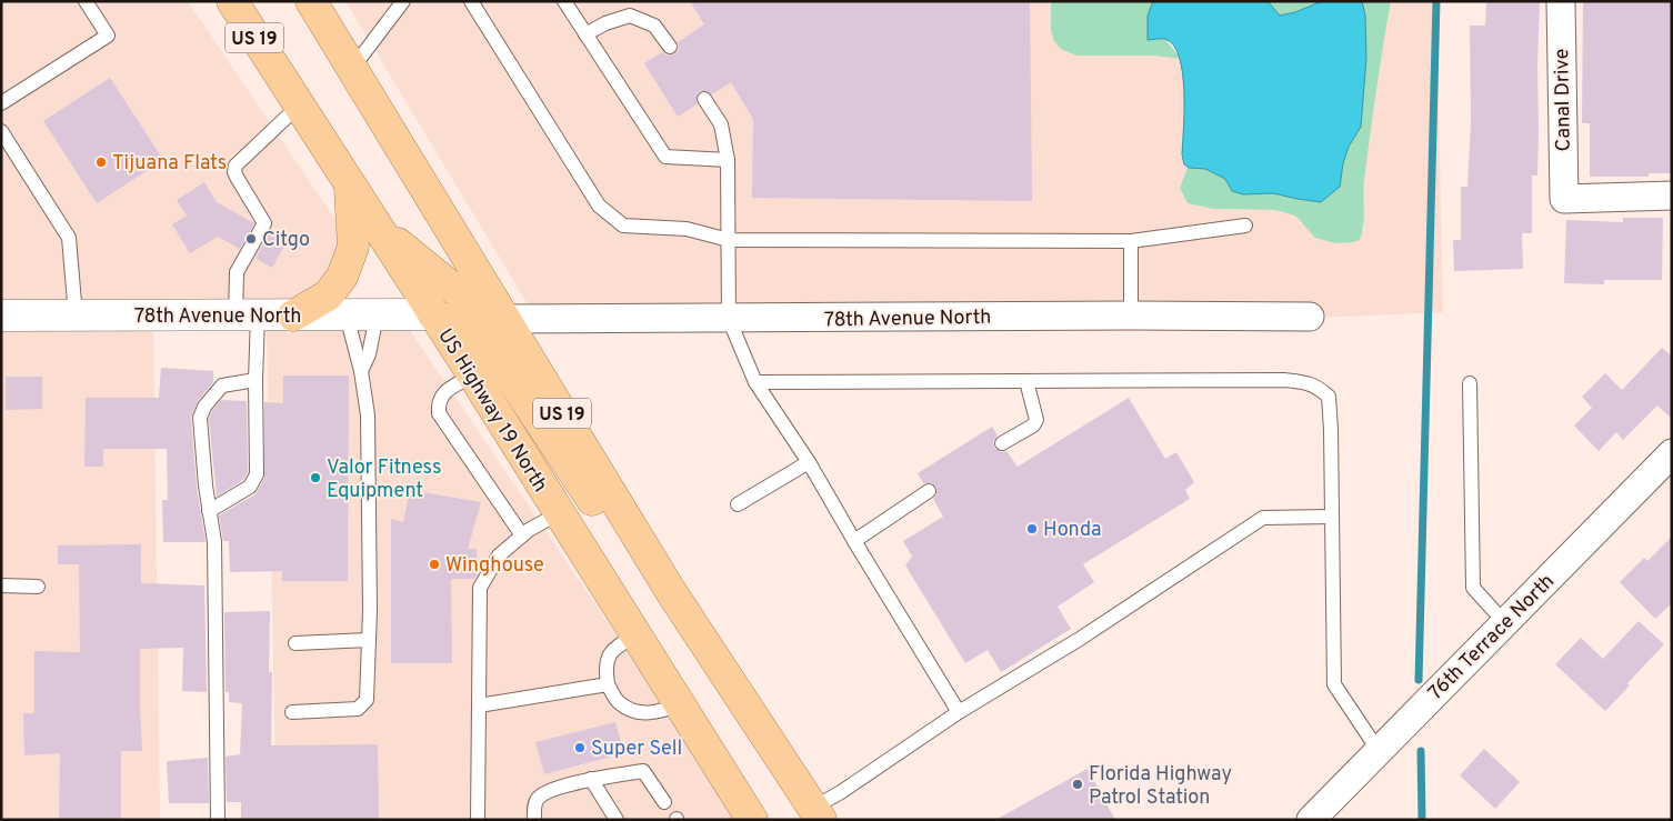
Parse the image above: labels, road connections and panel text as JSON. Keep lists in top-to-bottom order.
{
  "streets": {
    "highway": ["US 19", "US Highway 19 North"],
    "street": ["Canal Drive", "78th Avenue North", "76th Terrace North"]
  },
  "crossings": [
    ["US 19", "78th Avenue North"],
    ["78th Avenue North", "US Highway 19 North"]
  ],
  "places": [
    "Tijuana Flats",
    "Citgo",
    "Valor Fitness Equipment",
    "Honda",
    "Winghouse",
    "Super Sell",
    "Florida Highway Patrol Station"
  ]
}
